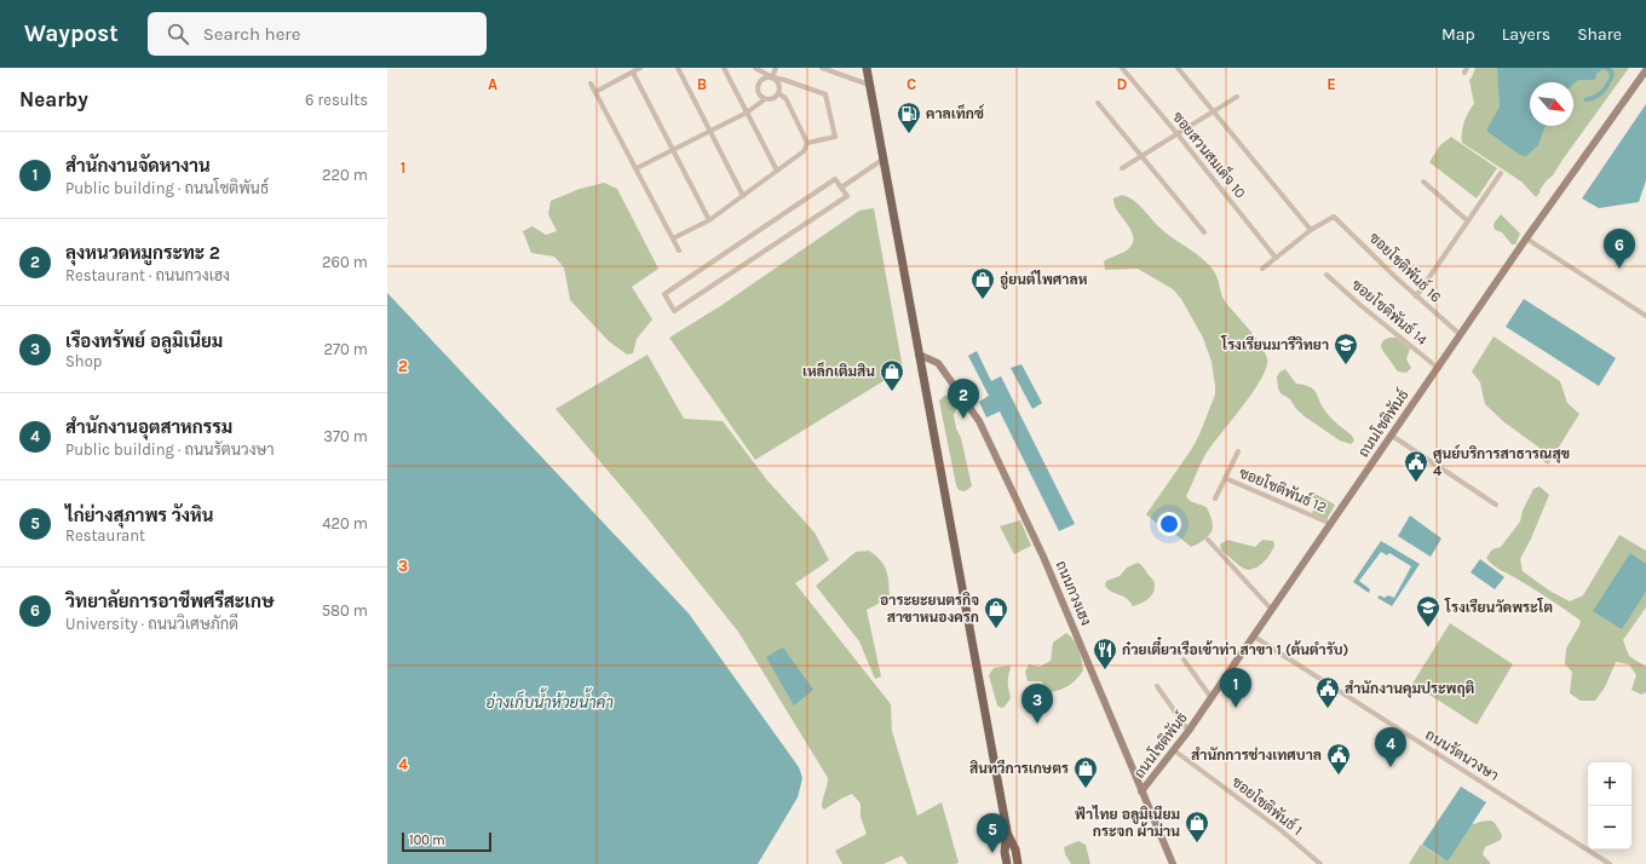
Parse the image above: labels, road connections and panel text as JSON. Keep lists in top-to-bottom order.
{
  "streets": {
    "street": [
      "ซอยสวนสมเด็จ 10",
      "ซอยโชติพันธ์ 16",
      "ซอยโชติพันธ์ 14",
      "ถนนโชติพันธ์",
      "ซอยโชติพันธ์ 12",
      "ถนนกวงเฮง",
      "ถนนรัตนวงษา",
      "ซอยโชติพันธ์ 1"
    ]
  },
  "crossings": [
    ["ซอยโชติพันธ์ 16", "ถนนโชติพันธ์"],
    ["ซอยโชติพันธ์ 14", "ถนนโชติพันธ์"],
    ["ถนนโชติพันธ์", "ซอยโชติพันธ์ 12"],
    ["ถนนโชติพันธ์", "ถนนกวงเฮง"],
    ["ถนนโชติพันธ์", "ถนนรัตนวงษา"],
    ["ถนนโชติพันธ์", "ซอยโชติพันธ์ 1"]
  ],
  "water": ["อ่างเก็บน้ำห้วยน้ำคำ"],
  "places": {
    "fuel station": ["คาลเท็กซ์"],
    "shop": [
      "อู่ยนต์ไพศาลห",
      "เหล็กเติมสิน",
      "อาระยะยนตรกิจ สาขาหนองครก",
      "สินทวีการเกษตร",
      "ฟ้าไทย อลูมิเนียม กระจก ผ้าม่าน"
    ],
    "school or university": ["โรงเรียนมารีวิทยา", "โรงเรียนวัดพระโต"],
    "public building": ["ศูนย์บริการสาธารณสุข 4", "สำนักงานคุมประพฤติ", "สำนักการช่างเทศบาล"],
    "restaurant": ["ก๋วยเตี๋ยวเรือเข้าท่า สาขา 1 (ต้นตำรับ)"]
  },
  "scale_bar": "100 m",
  "north": "bottom right",
  "page": {
    "header": "Waypost",
    "search": "Search here",
    "nav": ["Map", "Layers", "Share"],
    "heading": ["Nearby", "6 results"],
    "list": [
      {
        "mark": "1",
        "name": "สำนักงานจัดหางาน",
        "note": "Public building · ถนนโชติพันธ์",
        "value": "220 m"
      },
      {
        "mark": "2",
        "name": "ลุงหนวดหมูกระทะ 2",
        "note": "Restaurant · ถนนกวงเฮง",
        "value": "260 m"
      },
      {
        "mark": "3",
        "name": "เรืองทรัพย์ อลูมิเนียม",
        "note": "Shop",
        "value": "270 m"
      },
      {
        "mark": "4",
        "name": "สำนักงานอุตสาหกรรม",
        "note": "Public building · ถนนรัตนวงษา",
        "value": "370 m"
      },
      {
        "mark": "5",
        "name": "ไก่ย่างสุภาพร วังหิน",
        "note": "Restaurant",
        "value": "420 m"
      },
      {
        "mark": "6",
        "name": "วิทยาลัยการอาชีพศรีสะเกษ",
        "note": "University · ถนนวิเศษภักดี",
        "value": "580 m"
      }
    ],
    "pins": [
      "6",
      "2",
      "1",
      "3",
      "4",
      "5"
    ],
    "map_buttons": ["+", "−"],
    "scale": "100 m"
  },
  "grid": {
    "columns": [
      "A",
      "B",
      "C",
      "D",
      "E"
    ],
    "rows": [
      "1",
      "2",
      "3",
      "4"
    ]
  }
}
